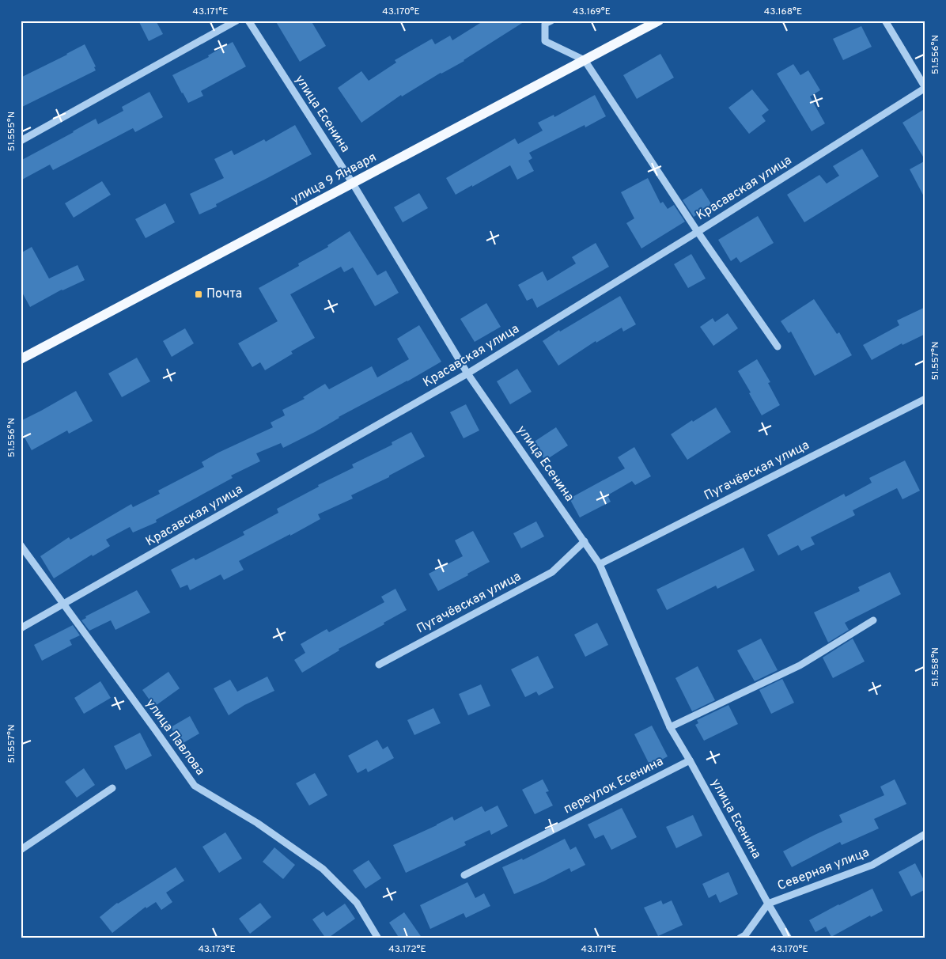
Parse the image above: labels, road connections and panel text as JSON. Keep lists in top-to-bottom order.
{
  "streets": {
    "main road": ["улица 9 Января"],
    "street": [
      "улица Есенина",
      "Красавская улица",
      "Пугачёвская улица",
      "улица Павлова",
      "переулок Есенина",
      "Северная улица"
    ]
  },
  "crossings": [
    ["улица Есенина", "улица 9 Января"],
    ["улица Есенина", "Красавская улица"],
    ["улица Есенина", "Пугачёвская улица"],
    ["улица Есенина", "переулок Есенина"],
    ["улица Есенина", "Северная улица"],
    ["Красавская улица", "улица Павлова"]
  ],
  "places": {
    "transit": ["Почта"]
  },
  "coordinates": [
    "43.171°E",
    "43.170°E",
    "43.169°E",
    "43.168°E",
    "51.556°N",
    "51.555°N",
    "51.557°N",
    "51.558°N",
    "43.173°E",
    "43.172°E"
  ]
}
